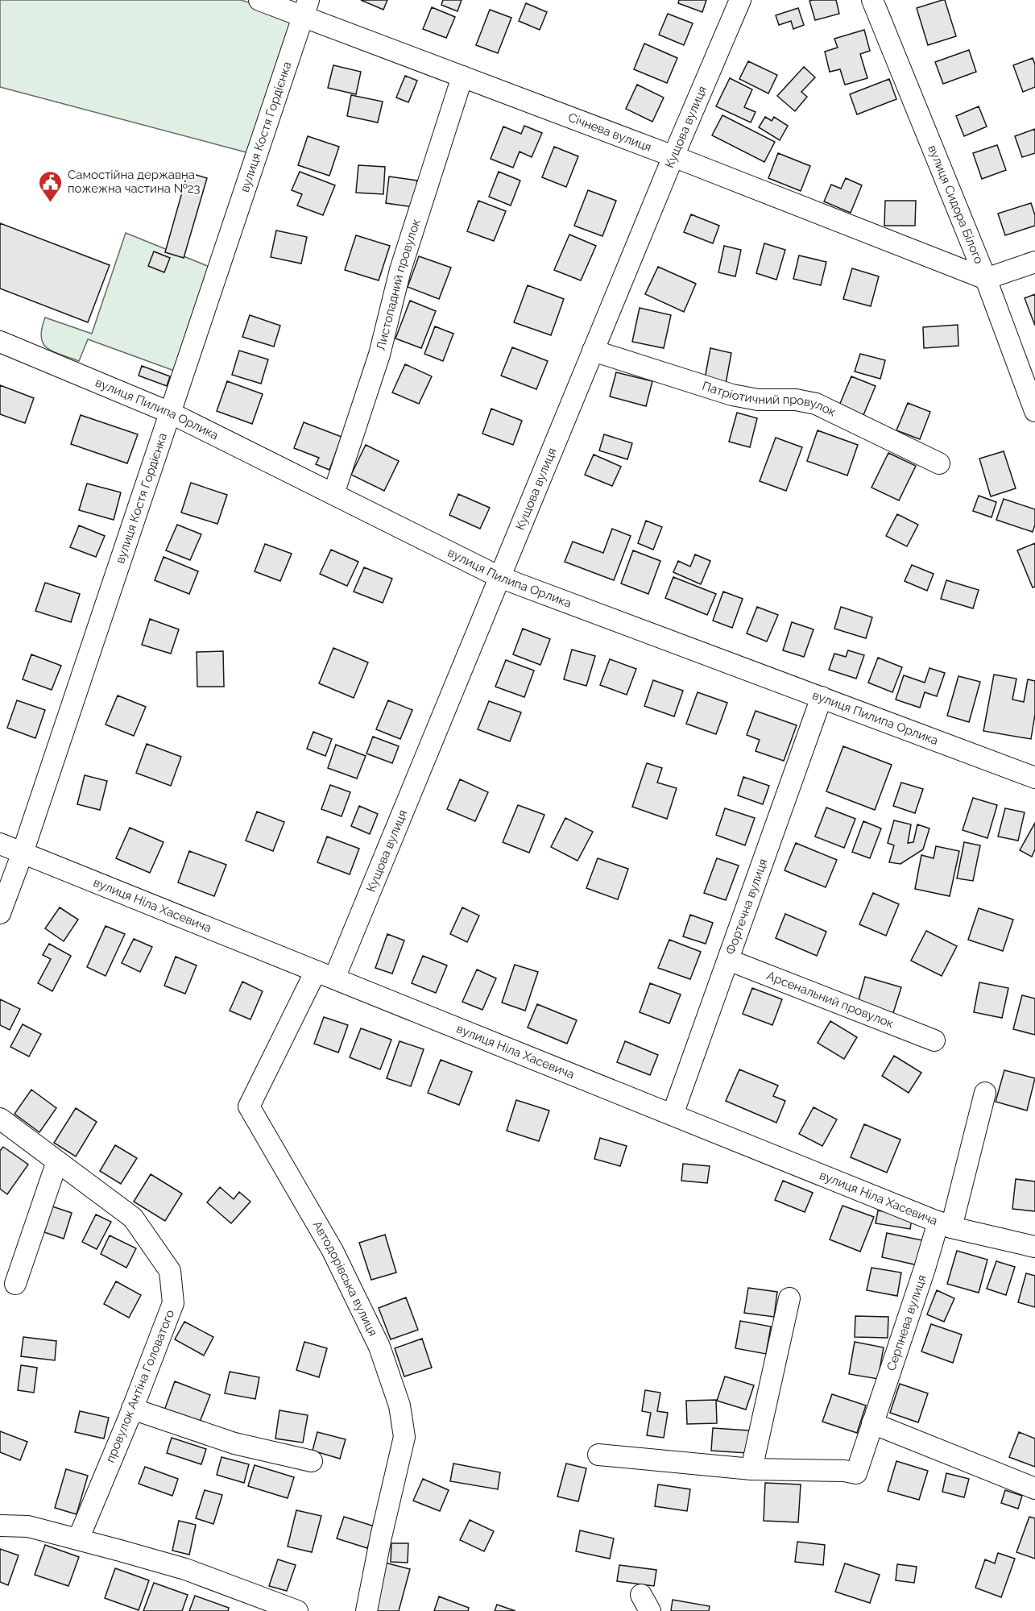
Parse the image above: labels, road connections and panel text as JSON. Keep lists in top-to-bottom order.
{
  "streets": {
    "street": [
      "вулиця Костя Гордієнка",
      "Кущова вулиця",
      "Січнева вулиця",
      "вулиця Сидора Білого",
      "Листопадний провулок",
      "Патріотичний провулок",
      "вулиця Пилипа Орлика",
      "вулиця Ніла Хасевича",
      "Фортечна вулиця",
      "Арсенальний провулок",
      "Автодорівська вулиця",
      "Серпнева вулиця",
      "провулок Антіна Головатого"
    ]
  },
  "crossings": [
    ["вулиця Костя Гордієнка", "Січнева вулиця"],
    ["вулиця Костя Гордієнка", "вулиця Пилипа Орлика"],
    ["вулиця Костя Гордієнка", "вулиця Ніла Хасевича"],
    ["Кущова вулиця", "Січнева вулиця"],
    ["Кущова вулиця", "Патріотичний провулок"],
    ["Кущова вулиця", "вулиця Пилипа Орлика"],
    ["Кущова вулиця", "вулиця Ніла Хасевича"],
    ["Січнева вулиця", "вулиця Сидора Білого"],
    ["Січнева вулиця", "Листопадний провулок"],
    ["Листопадний провулок", "вулиця Пилипа Орлика"],
    ["вулиця Пилипа Орлика", "Фортечна вулиця"],
    ["вулиця Ніла Хасевича", "Фортечна вулиця"],
    ["вулиця Ніла Хасевича", "Автодорівська вулиця"],
    ["вулиця Ніла Хасевича", "Серпнева вулиця"],
    ["Фортечна вулиця", "Арсенальний провулок"]
  ],
  "places": {
    "public building": ["Самостійна державна пожежна частина №23"]
  }
}
